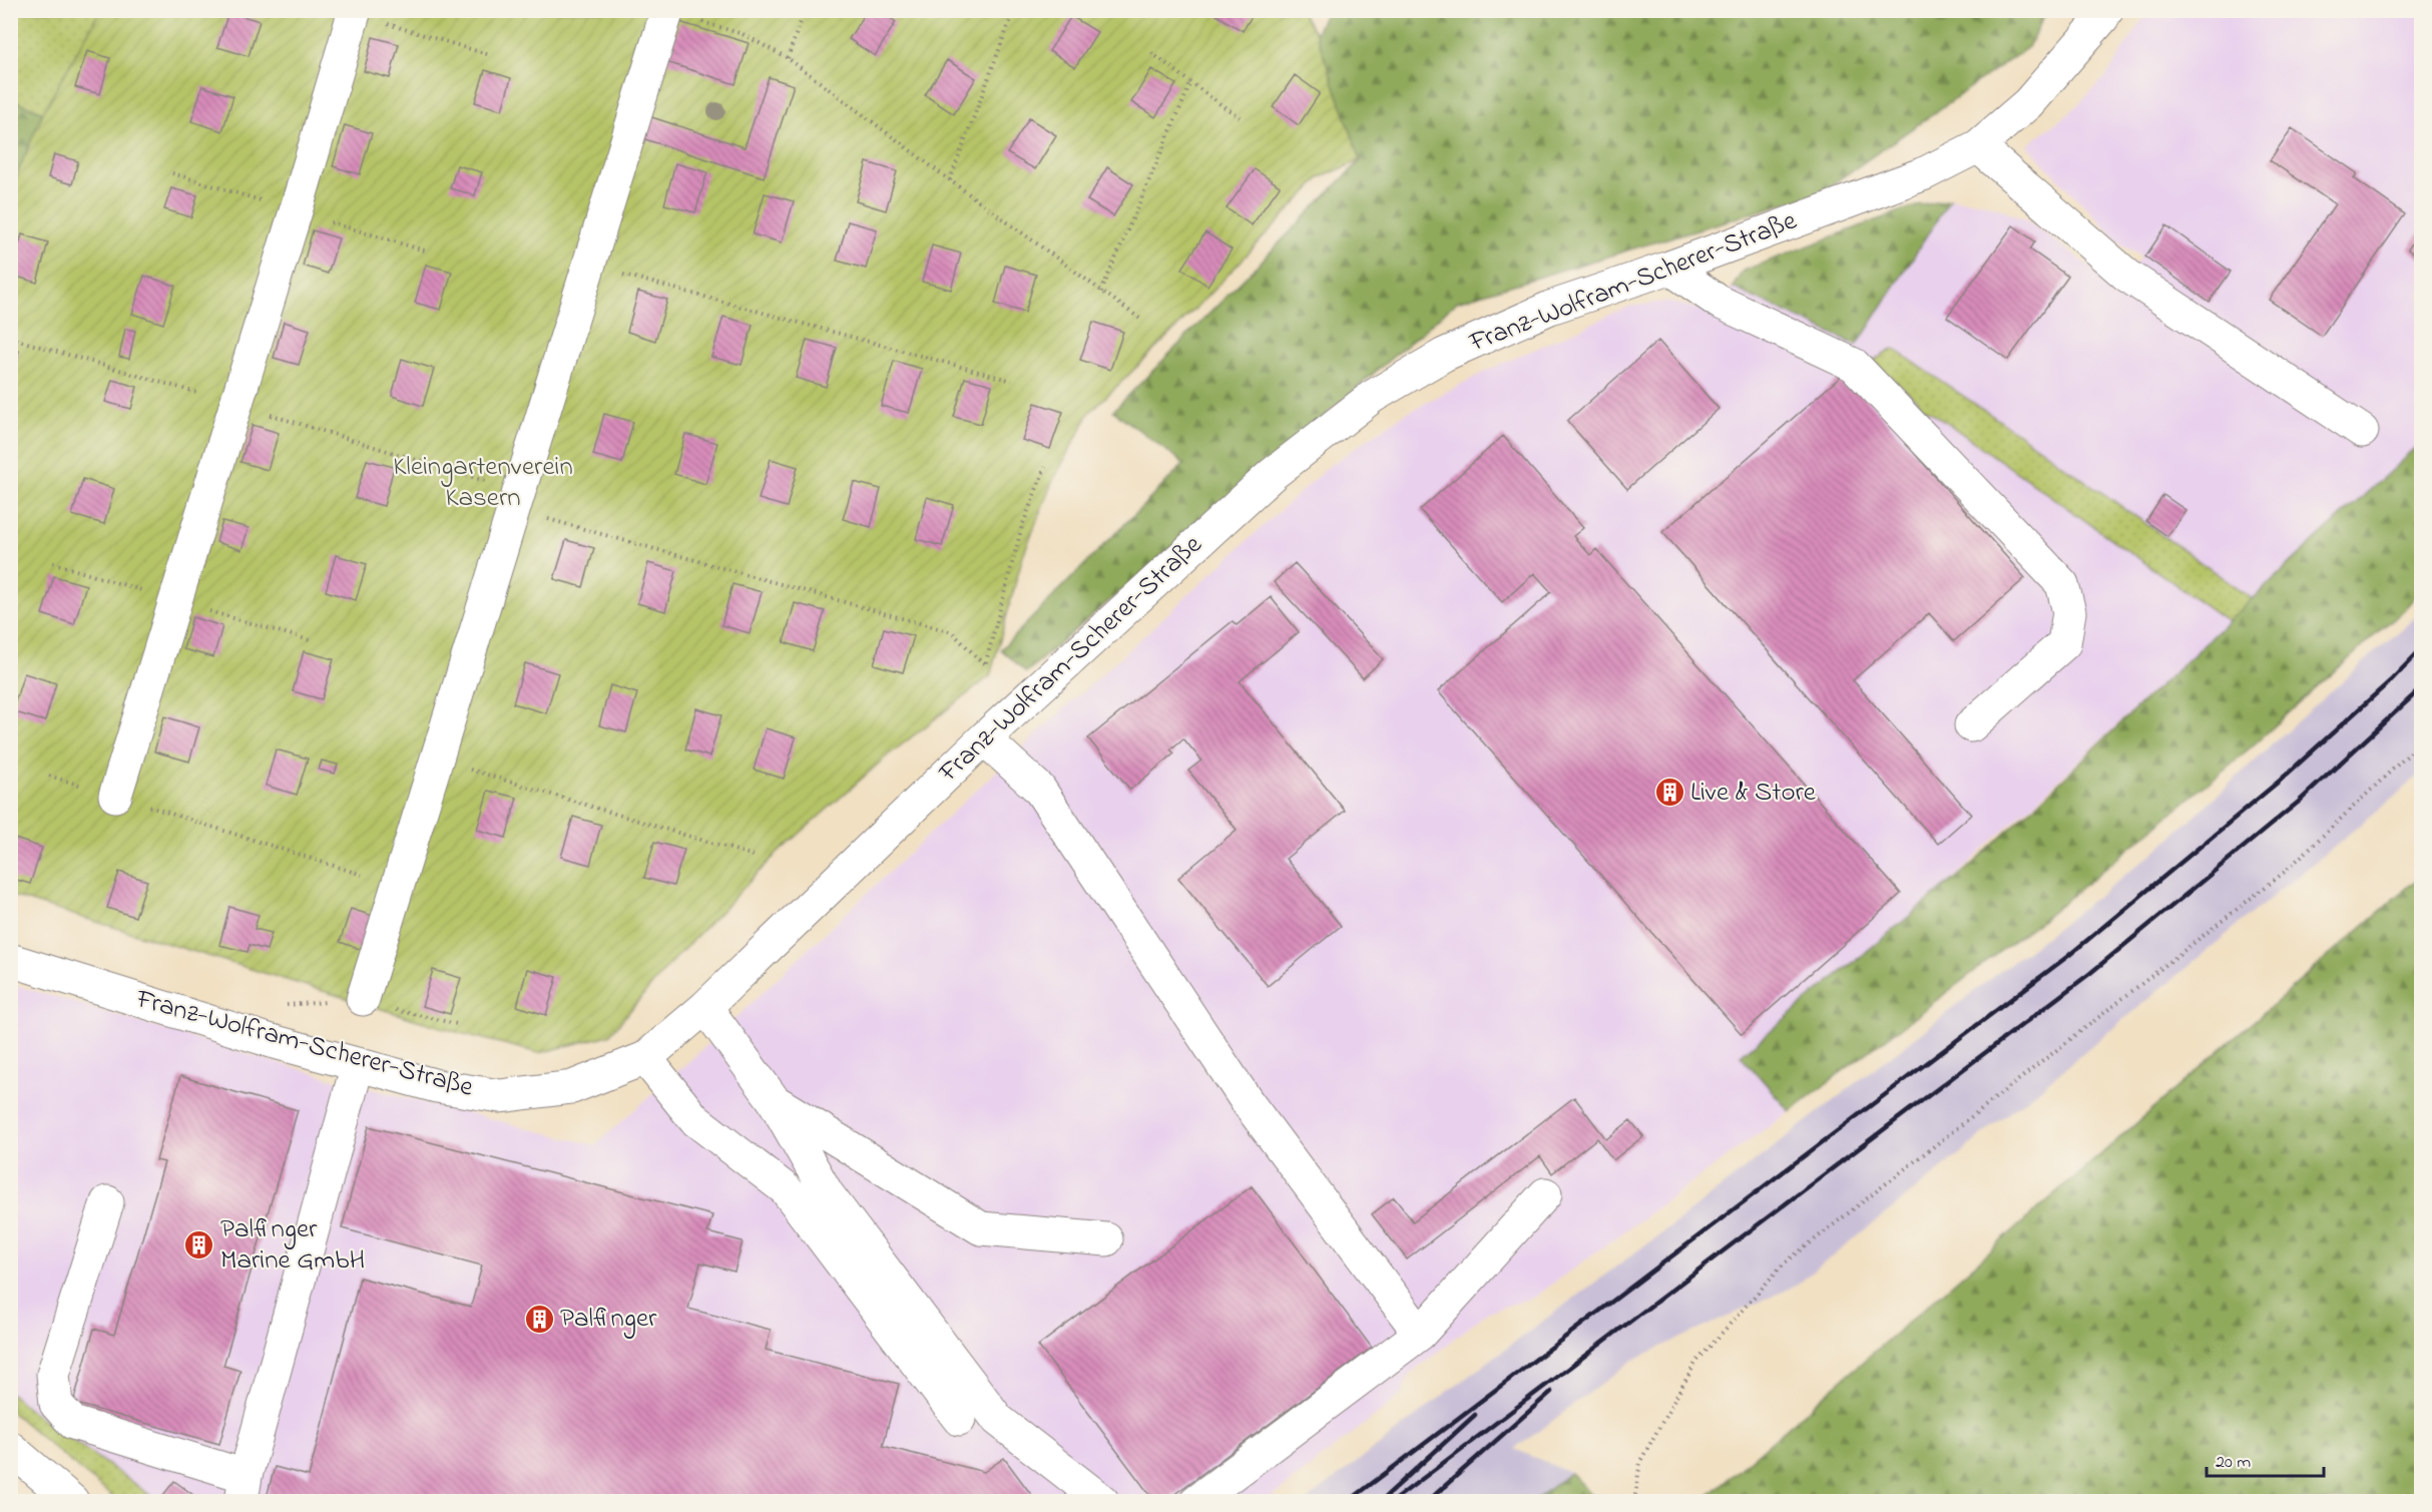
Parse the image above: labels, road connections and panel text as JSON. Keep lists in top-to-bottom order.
{
  "streets": {
    "street": ["Franz-Wolfram-Scherer-Straße"]
  },
  "parks": ["Kleingartenverein Kasern"],
  "places": {
    "building": ["Live & Store", "Palfinger Marine GmbH", "Palfinger"]
  },
  "scale_bar": "20 m"
}
